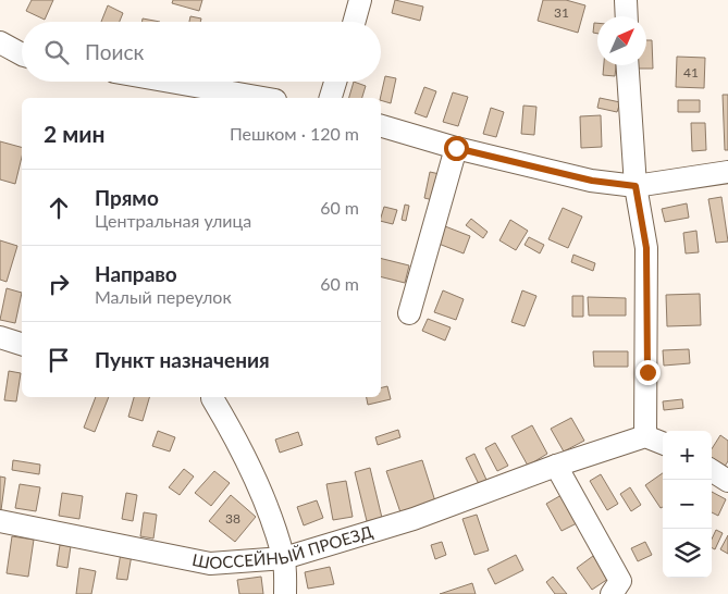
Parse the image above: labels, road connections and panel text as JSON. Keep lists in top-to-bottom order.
{
  "streets": {
    "street": ["ШОССЕЙНЫЙ ПРОЕЗД"]
  },
  "house_numbers": ["31", "41", "38"],
  "north": "top right",
  "page": {
    "search": "Поиск",
    "heading": ["2 мин", "Пешком · 120 m"],
    "list": [
      ["Прямо", "Центральная улица", "60 m"],
      ["Направо", "Малый переулок", "60 m"],
      "Пункт назначения"
    ],
    "map_buttons": ["+", "−"]
  }
}
